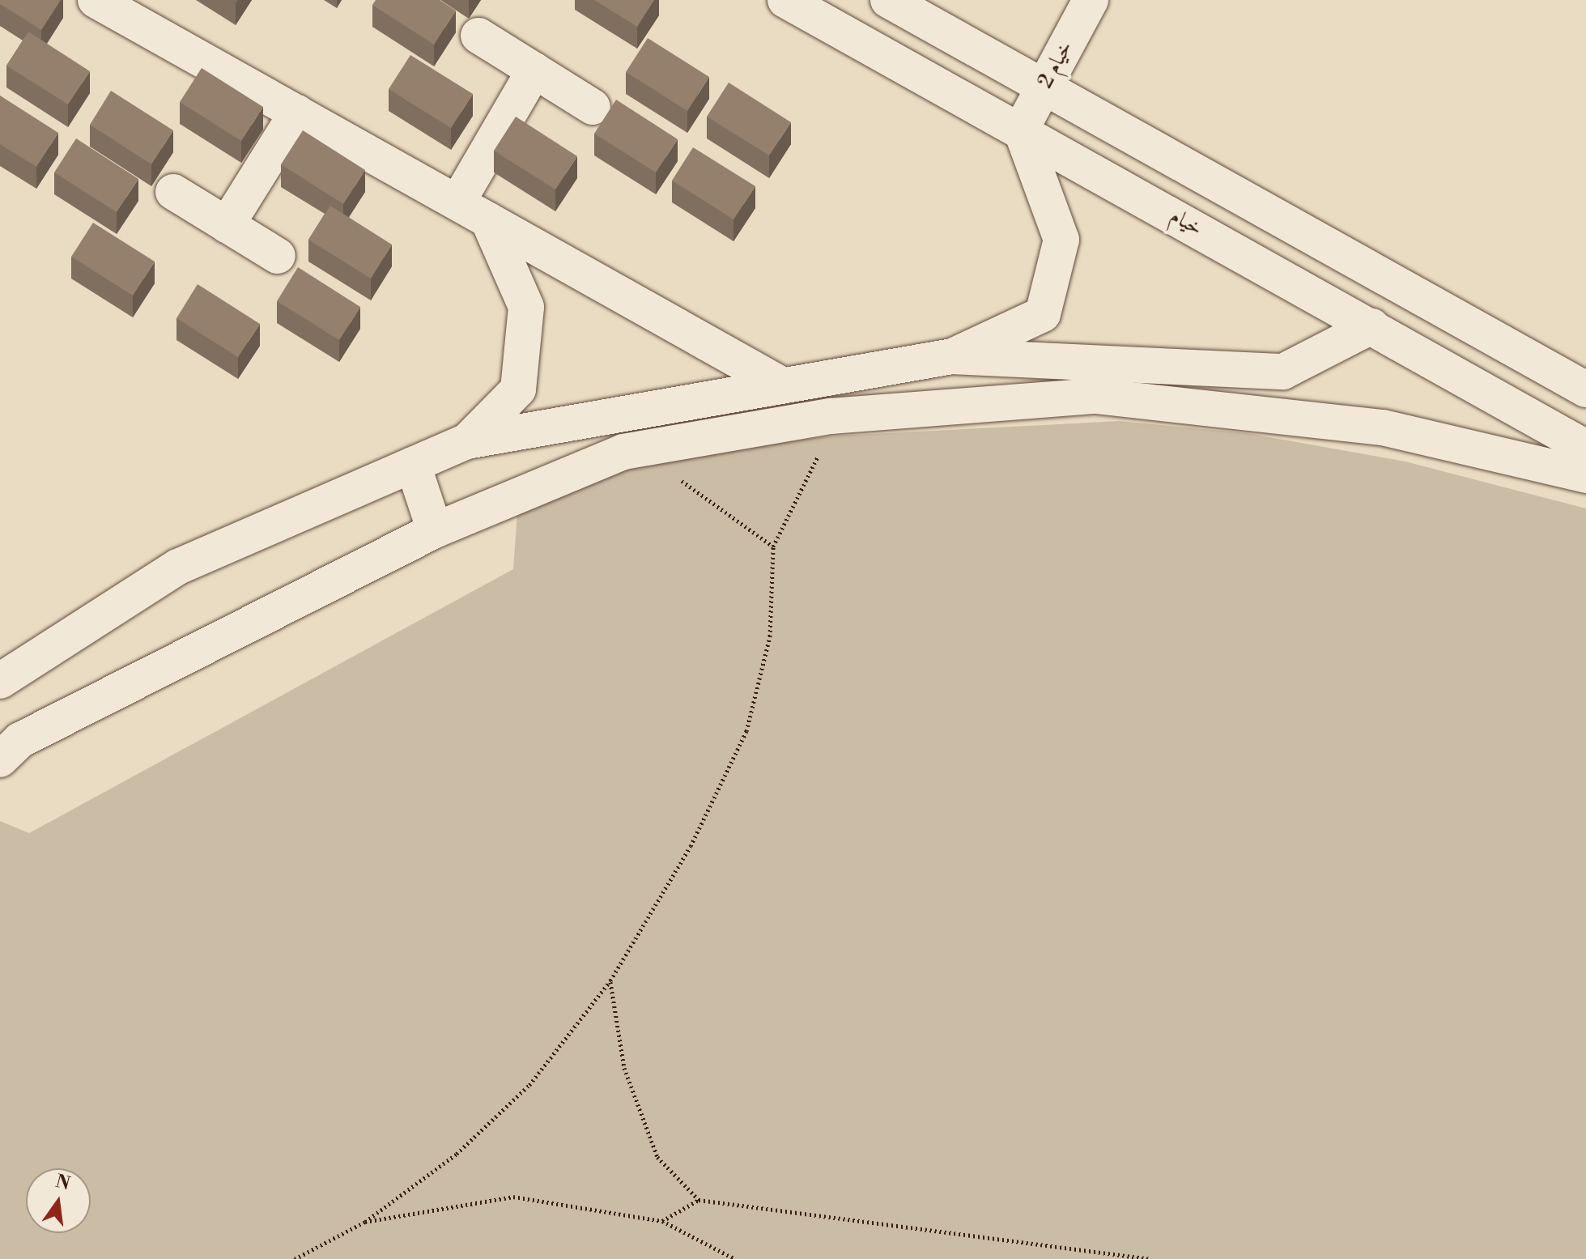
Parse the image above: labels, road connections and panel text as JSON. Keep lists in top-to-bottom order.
{
  "streets": {
    "street": ["خیام 2", "خیام"]
  },
  "crossings": [
    ["خیام 2", "خیام"]
  ],
  "north": "top"
}
